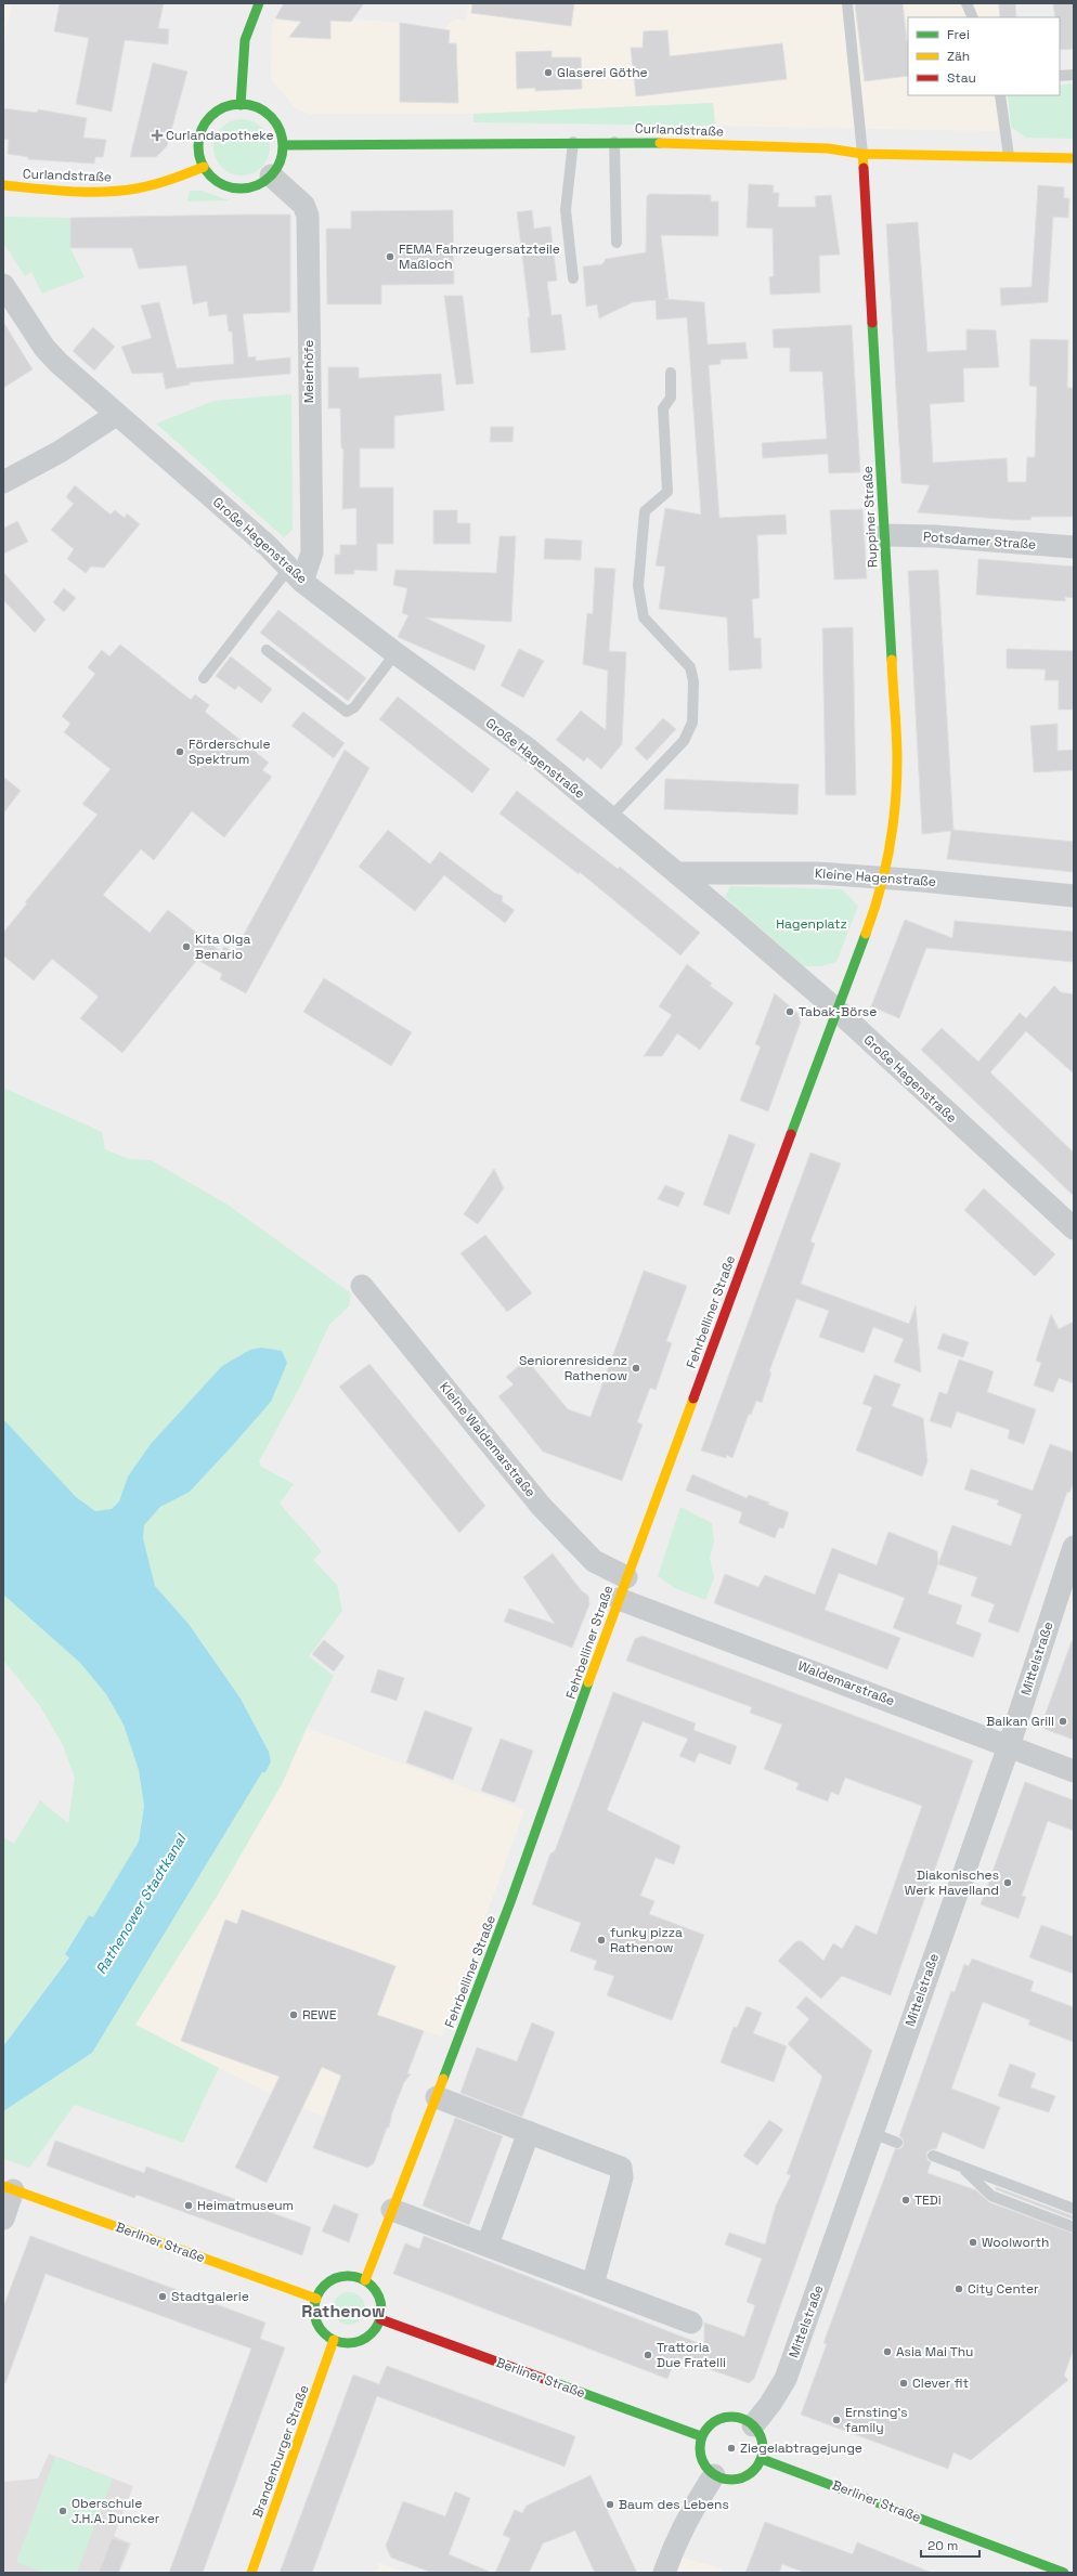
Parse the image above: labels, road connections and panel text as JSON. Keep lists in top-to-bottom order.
{
  "streets": {
    "main road": [
      "Curlandstraße",
      "Ruppiner Straße",
      "Fehrbelliner Straße",
      "Berliner Straße",
      "Brandenburger Straße"
    ],
    "street": [
      "Meierhöfe",
      "Große Hagenstraße",
      "Potsdamer Straße",
      "Kleine Hagenstraße",
      "Kleine Waldemarstraße",
      "Mittelstraße",
      "Waldemarstraße"
    ]
  },
  "crossings": [
    ["Curlandstraße", "Meierhöfe"],
    ["Curlandstraße", "Ruppiner Straße"],
    ["Meierhöfe", "Große Hagenstraße"],
    ["Ruppiner Straße", "Potsdamer Straße"],
    ["Ruppiner Straße", "Kleine Hagenstraße"],
    ["Große Hagenstraße", "Kleine Hagenstraße"],
    ["Große Hagenstraße", "Fehrbelliner Straße"],
    ["Fehrbelliner Straße", "Kleine Waldemarstraße"],
    ["Fehrbelliner Straße", "Waldemarstraße"],
    ["Fehrbelliner Straße", "Berliner Straße"],
    ["Fehrbelliner Straße", "Brandenburger Straße"],
    ["Mittelstraße", "Waldemarstraße"],
    ["Mittelstraße", "Berliner Straße"],
    ["Berliner Straße", "Brandenburger Straße"]
  ],
  "districts": ["Rathenow"],
  "water": ["Rathenower Stadtkanal"],
  "parks": ["Hagenplatz"],
  "places": {
    "other": [
      "Glaserei Göthe",
      "FEMA Fahrzeugersatzteile Maßloch",
      "Förderschule Spektrum",
      "Kita Olga Benario",
      "Tabak-Börse",
      "Seniorenresidenz Rathenow",
      "Balkan Grill",
      "Diakonisches Werk Havelland",
      "funky pizza Rathenow",
      "REWE",
      "TEDi",
      "Heimatmuseum",
      "Woolworth",
      "City Center",
      "Stadtgalerie",
      "Asia Mai Thu",
      "Trattoria Due Fratelli",
      "Clever fit",
      "Ernsting's family",
      "Ziegelabtragejunge",
      "Baum des Lebens",
      "Oberschule J.H.A. Duncker"
    ],
    "health": ["Curlandapotheke"]
  },
  "legend": ["Frei", "Zäh", "Stau"],
  "scale_bar": "20 m"
}
